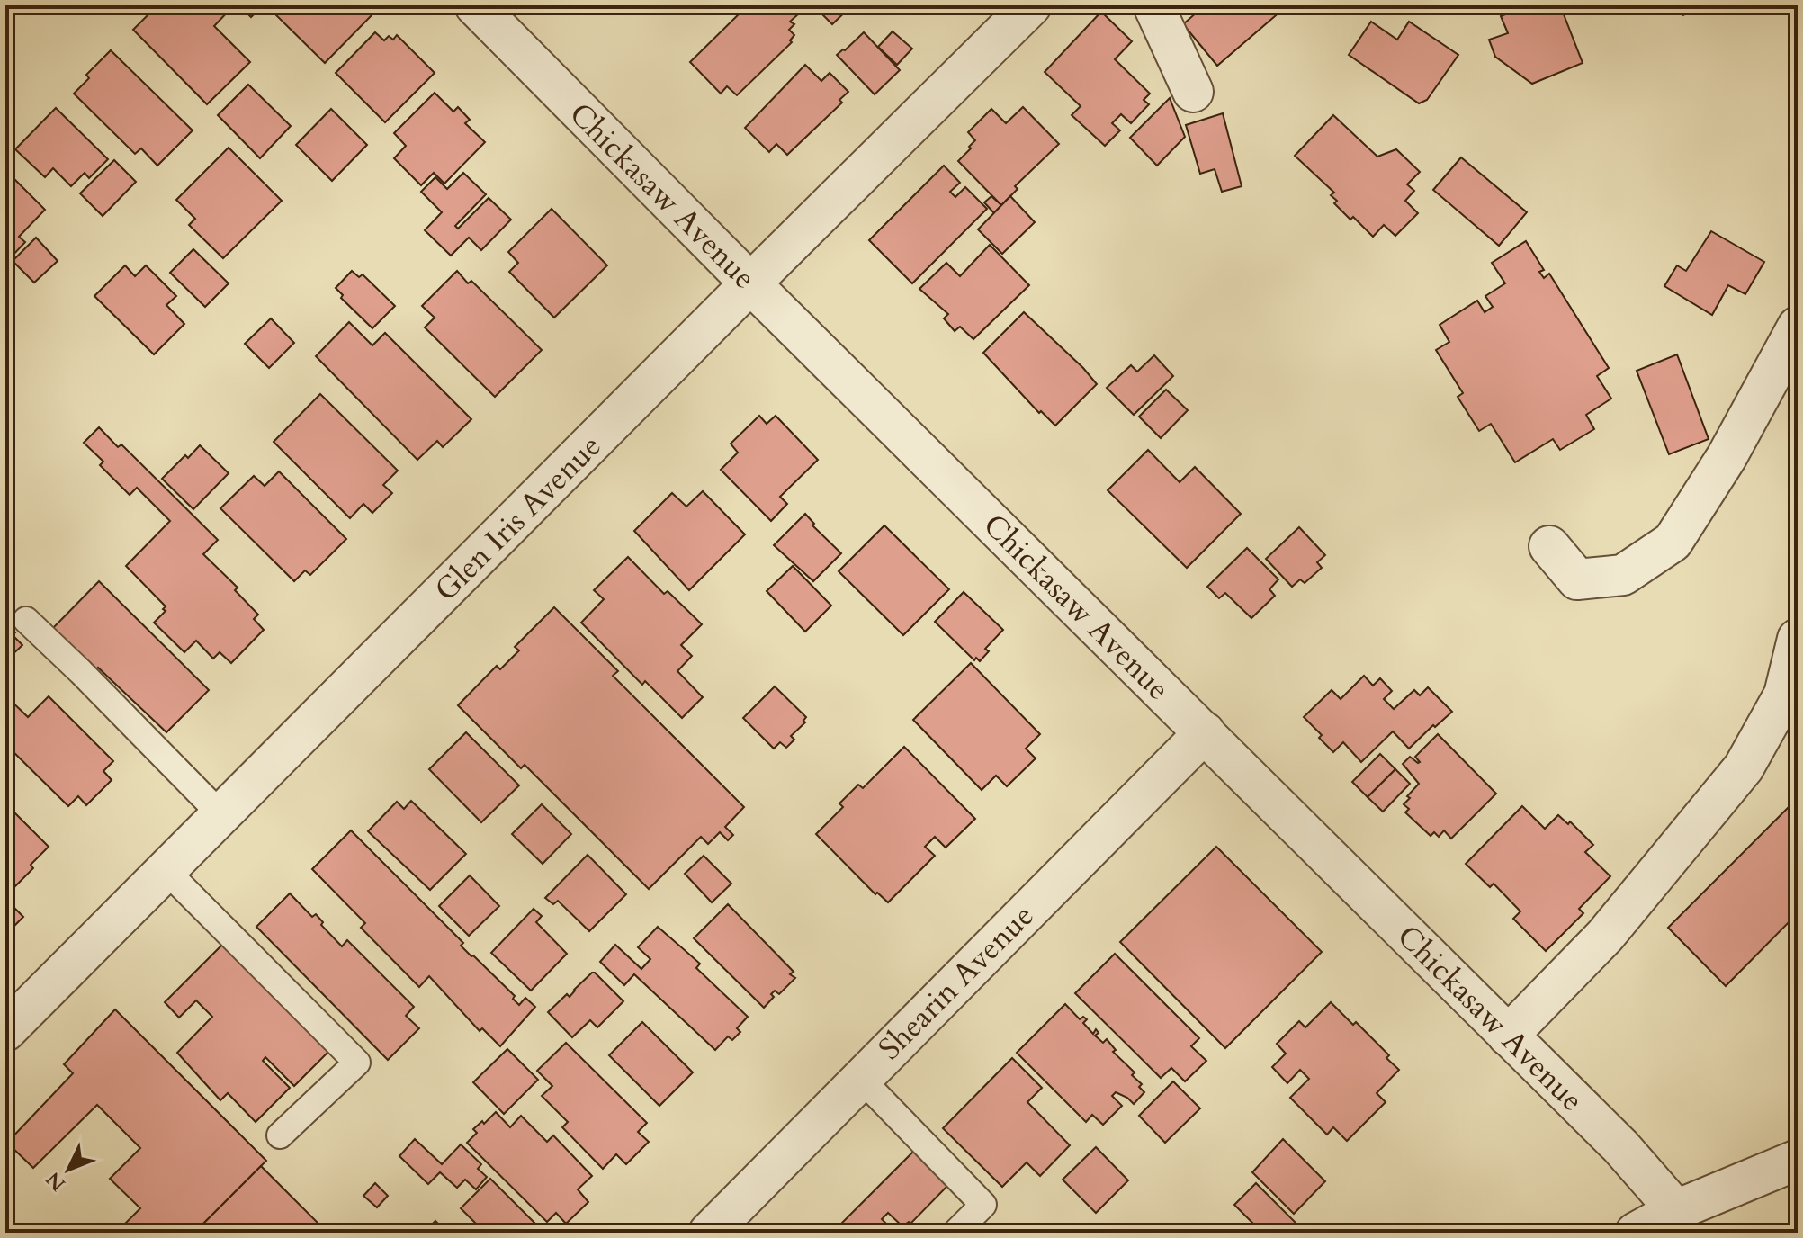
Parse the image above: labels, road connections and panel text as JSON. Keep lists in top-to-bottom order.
{
  "streets": {
    "street": ["Chickasaw Avenue", "Glen Iris Avenue", "Shearin Avenue"]
  },
  "crossings": [
    ["Chickasaw Avenue", "Glen Iris Avenue"],
    ["Chickasaw Avenue", "Shearin Avenue"]
  ],
  "north": "bottom left"
}
